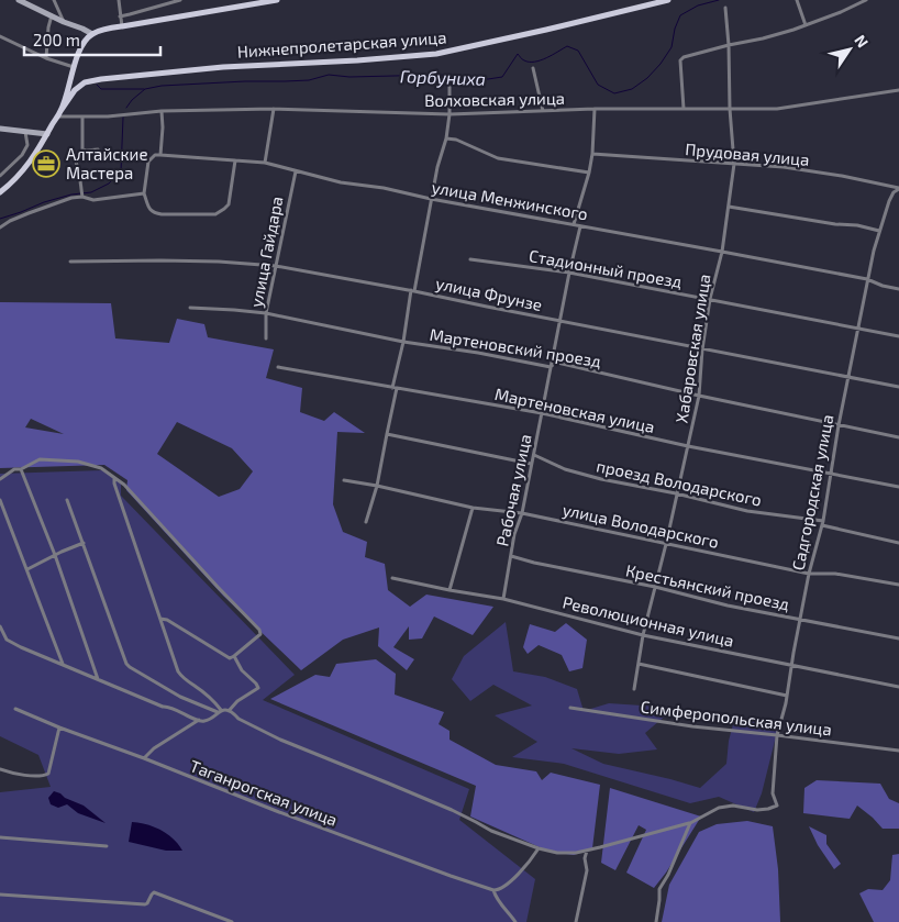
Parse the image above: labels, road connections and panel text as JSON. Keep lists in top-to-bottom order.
{
  "streets": {
    "main road": ["Нижнепролетарская улица"],
    "street": [
      "Волховская улица",
      "Прудовая улица",
      "улица Менжинского",
      "улица Гайдара",
      "Стадионный проезд",
      "улица Фрунзе",
      "Мартеновский проезд",
      "Хабаровская улица",
      "Мартеновская улица",
      "проезд Володарского",
      "Рабочая улица",
      "Садгородская улица",
      "улица Володарского",
      "Крестьянский проезд",
      "Революционная улица",
      "Симферопольская улица",
      "Таганрогская улица"
    ]
  },
  "crossings": [
    ["Нижнепролетарская улица", "Волховская улица"],
    ["Волховская улица", "Хабаровская улица"],
    ["Прудовая улица", "Хабаровская улица"],
    ["Прудовая улица", "Садгородская улица"],
    ["улица Менжинского", "улица Гайдара"],
    ["улица Менжинского", "Хабаровская улица"],
    ["улица Менжинского", "Рабочая улица"],
    ["улица Менжинского", "Садгородская улица"],
    ["улица Гайдара", "улица Фрунзе"],
    ["улица Гайдара", "Мартеновский проезд"],
    ["Стадионный проезд", "Хабаровская улица"],
    ["Стадионный проезд", "Рабочая улица"],
    ["Стадионный проезд", "Садгородская улица"],
    ["улица Фрунзе", "Хабаровская улица"],
    ["улица Фрунзе", "Рабочая улица"],
    ["улица Фрунзе", "Садгородская улица"],
    ["Мартеновский проезд", "Хабаровская улица"],
    ["Мартеновский проезд", "Рабочая улица"],
    ["Мартеновский проезд", "Садгородская улица"],
    ["Хабаровская улица", "Мартеновская улица"],
    ["Хабаровская улица", "проезд Володарского"],
    ["Хабаровская улица", "улица Володарского"],
    ["Хабаровская улица", "Крестьянский проезд"],
    ["Хабаровская улица", "Революционная улица"],
    ["Мартеновская улица", "Рабочая улица"],
    ["Мартеновская улица", "Садгородская улица"],
    ["проезд Володарского", "Рабочая улица"],
    ["проезд Володарского", "Садгородская улица"],
    ["Рабочая улица", "улица Володарского"],
    ["Рабочая улица", "Крестьянский проезд"],
    ["Рабочая улица", "Революционная улица"],
    ["Садгородская улица", "улица Володарского"],
    ["Садгородская улица", "Крестьянский проезд"],
    ["Садгородская улица", "Революционная улица"],
    ["Садгородская улица", "Симферопольская улица"]
  ],
  "water": ["Горбуниха"],
  "places": {
    "office": ["Алтайские Мастера"]
  },
  "scale_bar": "200 m",
  "north": "top right"
}
